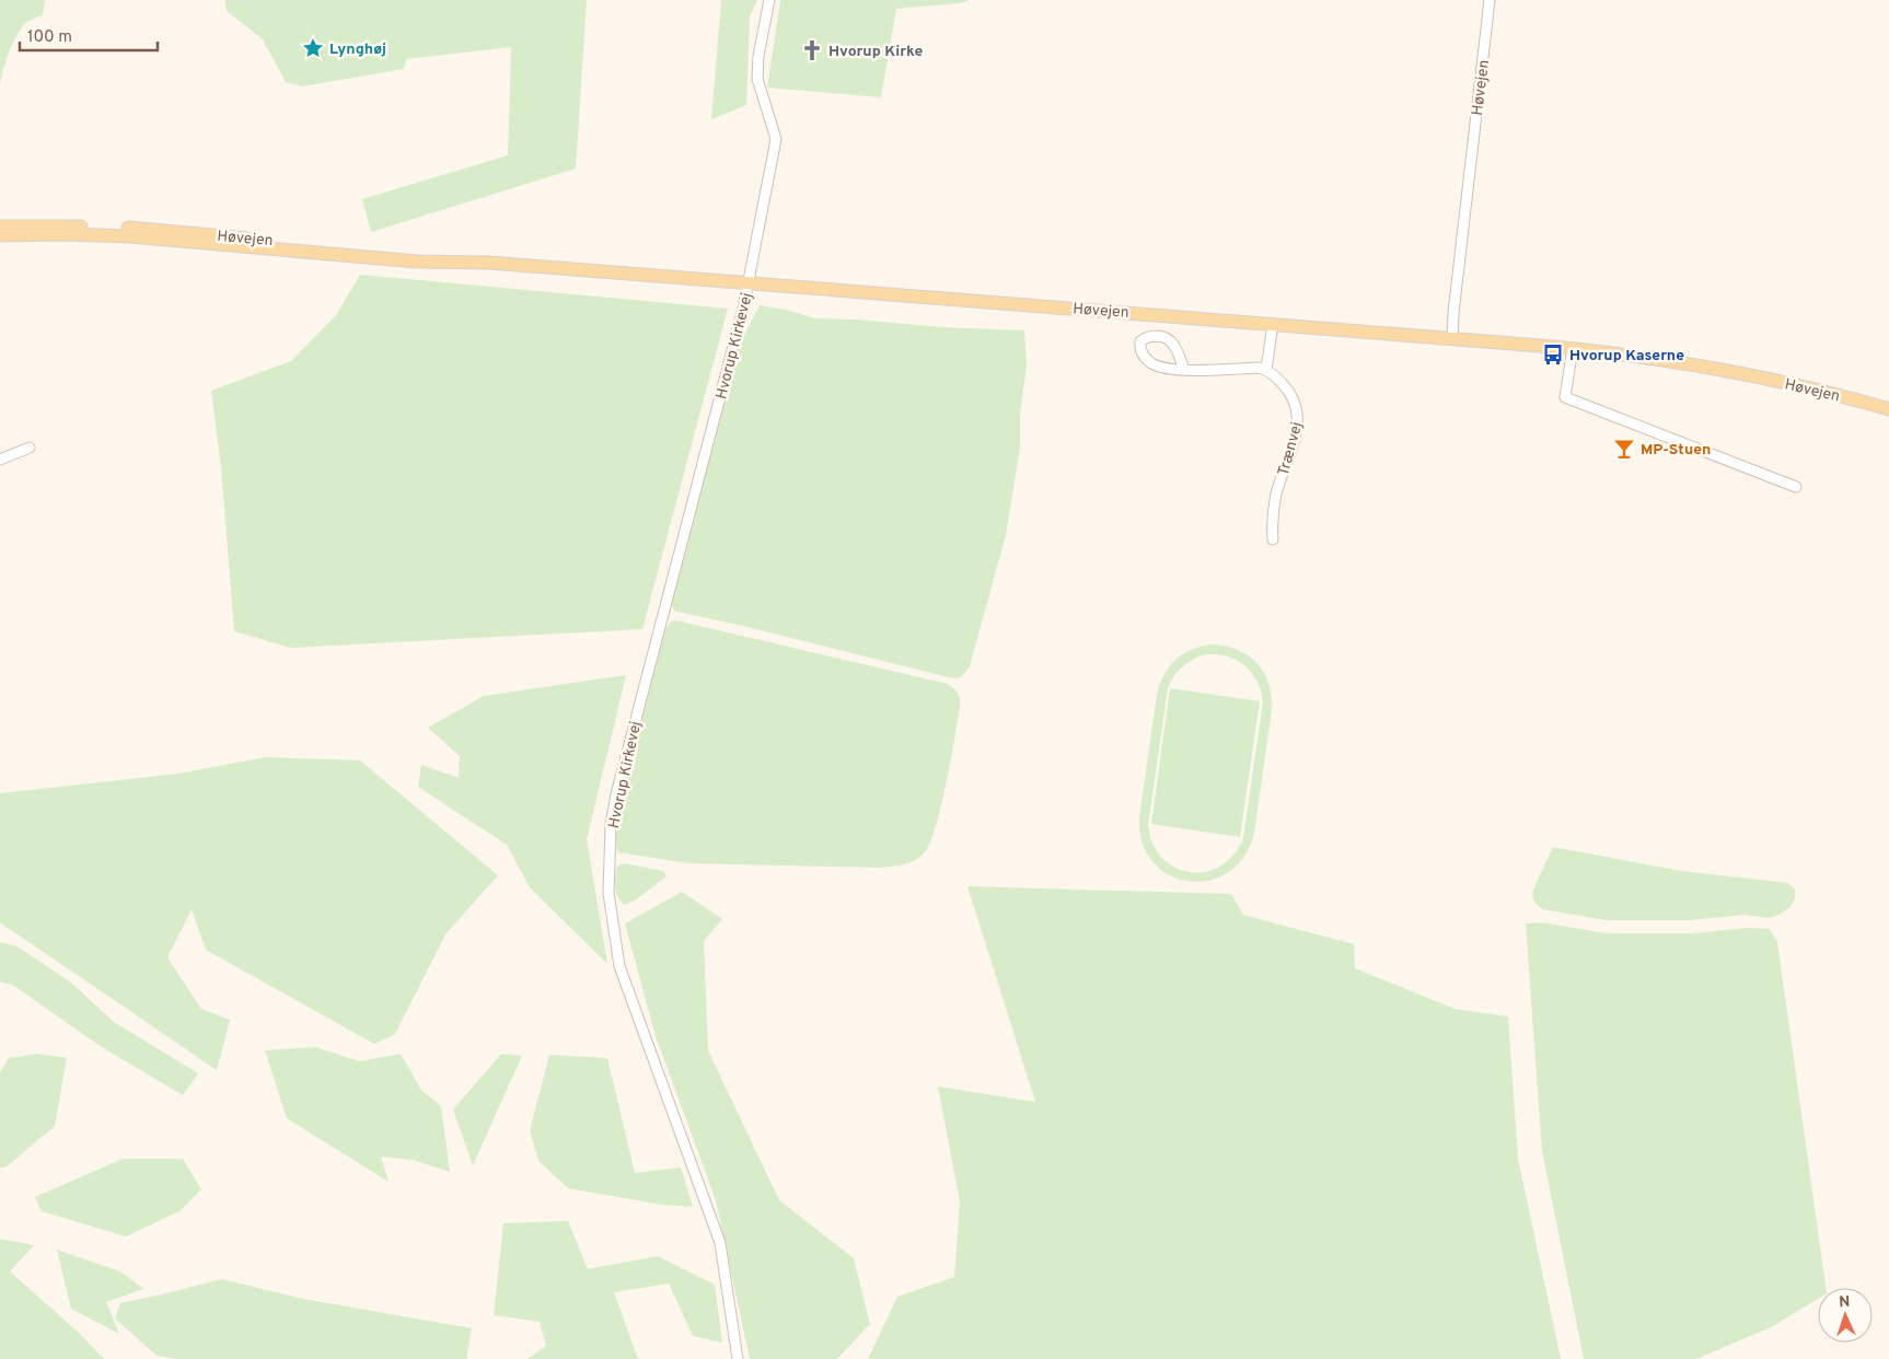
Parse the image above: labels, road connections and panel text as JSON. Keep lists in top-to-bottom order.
{
  "streets": {
    "main road": ["Høvejen"],
    "street": ["Hvorup Kirkevej", "Trænvej"]
  },
  "crossings": [
    ["Høvejen", "Hvorup Kirkevej"]
  ],
  "places": {
    "place": ["Lynghøj"],
    "church": ["Hvorup Kirke"],
    "bus stop": ["Hvorup Kaserne"],
    "bar": ["MP-Stuen"]
  },
  "scale_bar": "100 m",
  "north": "top"
}
